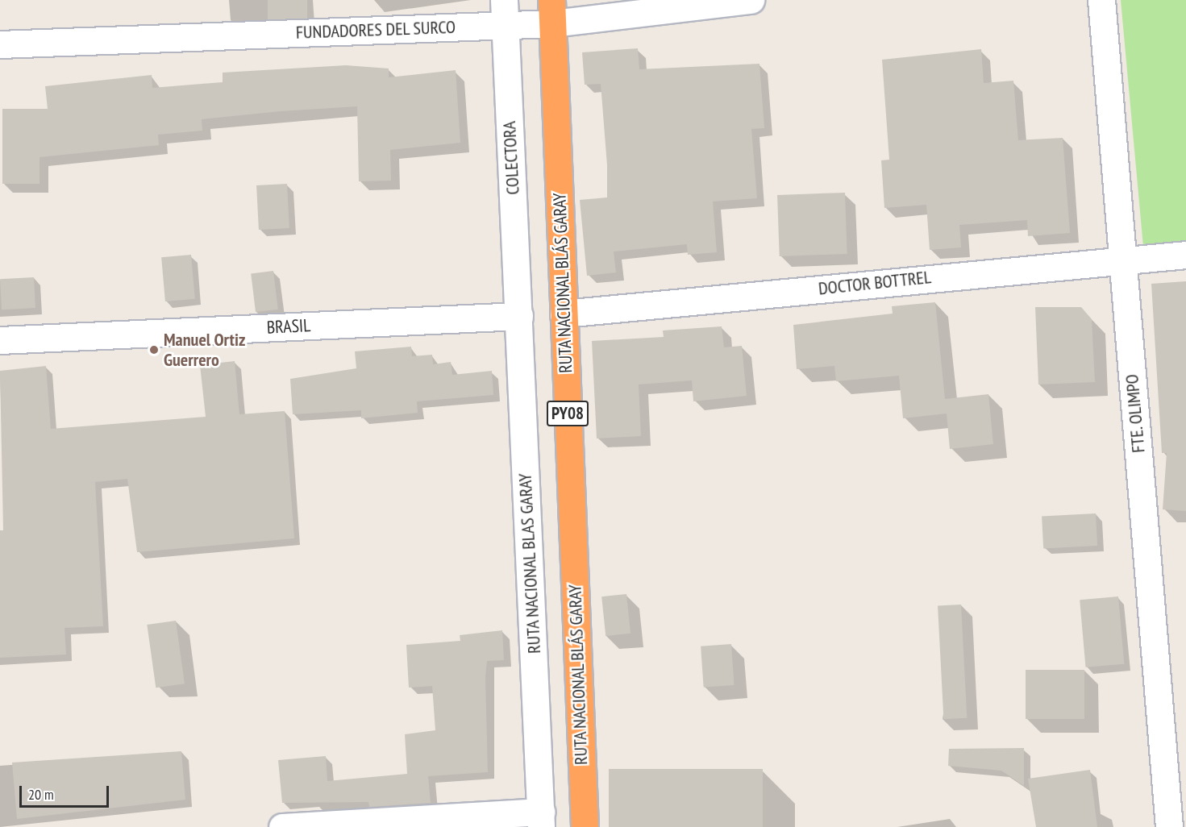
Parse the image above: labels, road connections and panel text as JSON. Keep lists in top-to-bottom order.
{
  "streets": {
    "highway": ["RUTA NACIONAL BLÁS GARAY", "PY08"],
    "street": [
      "FUNDADORES DEL SURCO",
      "COLECTORA",
      "DOCTOR BOTTREL",
      "BRASIL",
      "FTE. OLIMPO",
      "RUTA NACIONAL BLAS GARAY"
    ]
  },
  "crossings": [
    ["FUNDADORES DEL SURCO", "COLECTORA"],
    ["FUNDADORES DEL SURCO", "RUTA NACIONAL BLÁS GARAY"],
    ["COLECTORA", "BRASIL"],
    ["COLECTORA", "RUTA NACIONAL BLAS GARAY"],
    ["RUTA NACIONAL BLÁS GARAY", "DOCTOR BOTTREL"],
    ["DOCTOR BOTTREL", "FTE. OLIMPO"],
    ["BRASIL", "RUTA NACIONAL BLAS GARAY"]
  ],
  "places": ["Manuel Ortiz Guerrero"],
  "scale_bar": "20 m"
}
